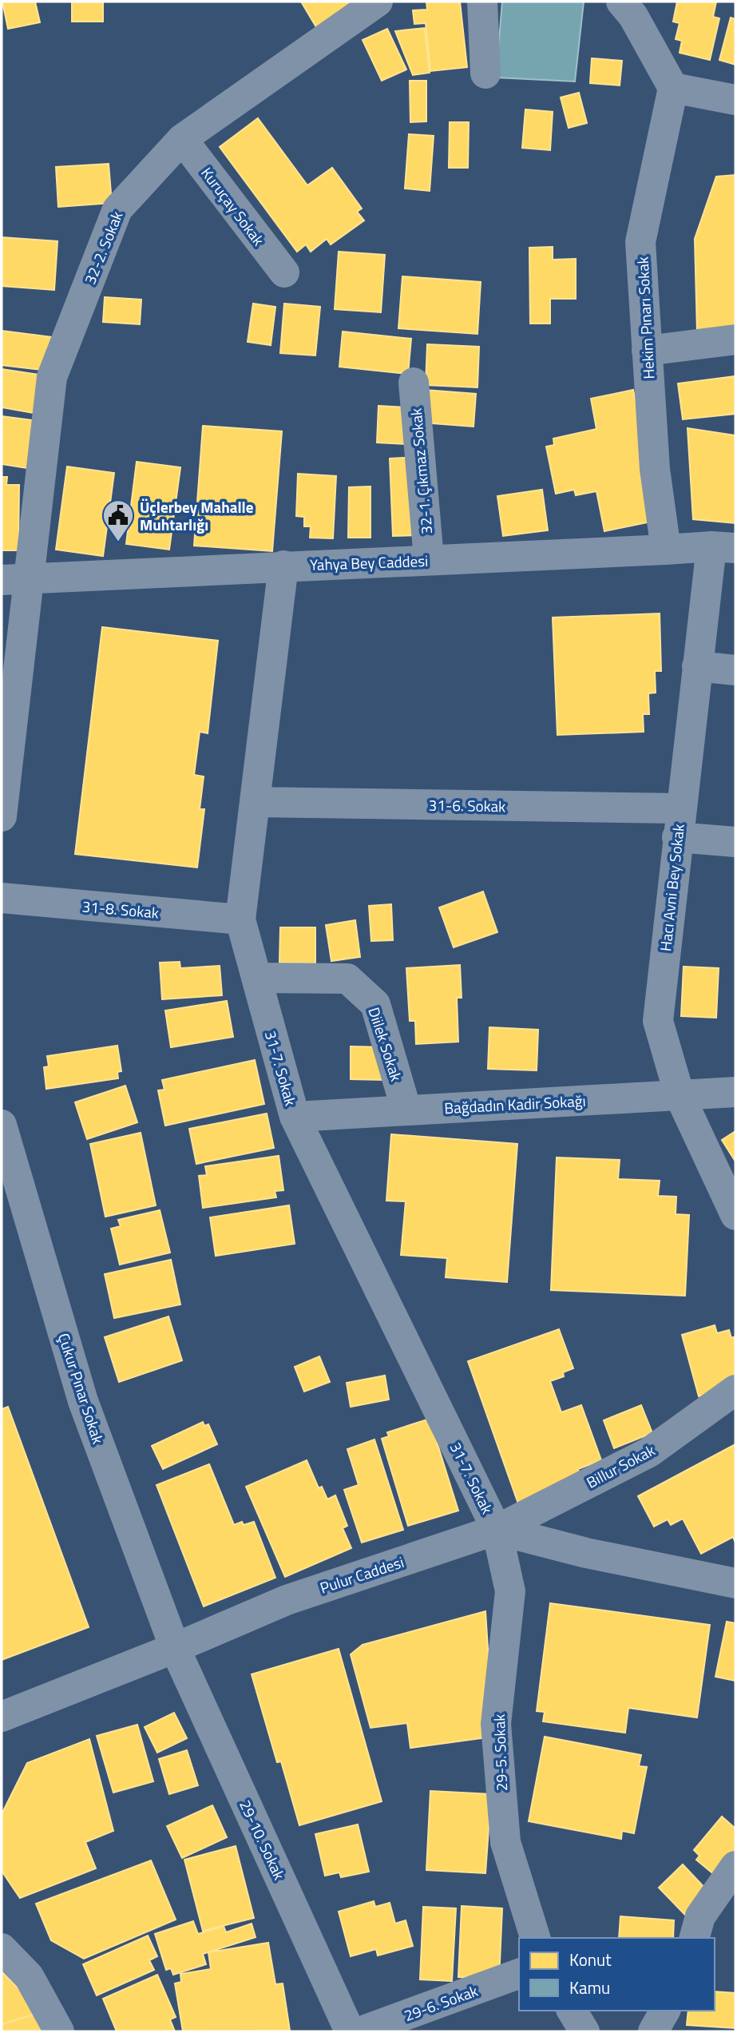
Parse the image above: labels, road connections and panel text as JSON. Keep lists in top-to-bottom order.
{
  "streets": {
    "street": [
      "Kuruçay Sokak",
      "32-2. Sokak",
      "Hekim Pınarı Sokak",
      "32-1. Çıkmaz Sokak",
      "Yahya Bey Caddesi",
      "31-6. Sokak",
      "Hacı Avni Bey Sokak",
      "31-8. Sokak",
      "Diilek Sokak",
      "31-7. Sokak",
      "Bağdadın Kadir Sokağı",
      "Çukur Pınar Sokak",
      "Billur Sokak",
      "Pulur Caddesi",
      "29-5. Sokak",
      "29-10. Sokak",
      "29-6. Sokak"
    ]
  },
  "crossings": [
    ["Kuruçay Sokak", "32-2. Sokak"],
    ["32-2. Sokak", "Yahya Bey Caddesi"],
    ["Hekim Pınarı Sokak", "Yahya Bey Caddesi"],
    ["32-1. Çıkmaz Sokak", "Yahya Bey Caddesi"],
    ["Yahya Bey Caddesi", "Hacı Avni Bey Sokak"],
    ["Yahya Bey Caddesi", "31-7. Sokak"],
    ["31-6. Sokak", "Hacı Avni Bey Sokak"],
    ["31-6. Sokak", "31-7. Sokak"],
    ["Hacı Avni Bey Sokak", "Bağdadın Kadir Sokağı"],
    ["31-8. Sokak", "31-7. Sokak"],
    ["Diilek Sokak", "31-7. Sokak"],
    ["Diilek Sokak", "Bağdadın Kadir Sokağı"],
    ["31-7. Sokak", "Bağdadın Kadir Sokağı"],
    ["31-7. Sokak", "Billur Sokak"],
    ["31-7. Sokak", "Pulur Caddesi"],
    ["31-7. Sokak", "29-5. Sokak"],
    ["Çukur Pınar Sokak", "Pulur Caddesi"],
    ["Çukur Pınar Sokak", "29-10. Sokak"],
    ["Billur Sokak", "Pulur Caddesi"],
    ["Billur Sokak", "29-5. Sokak"],
    ["Pulur Caddesi", "29-5. Sokak"],
    ["Pulur Caddesi", "29-10. Sokak"]
  ],
  "places": {
    "public building": ["Üçlerbey Mahalle Muhtarlığı"]
  },
  "legend": ["Konut", "Kamu"]
}
